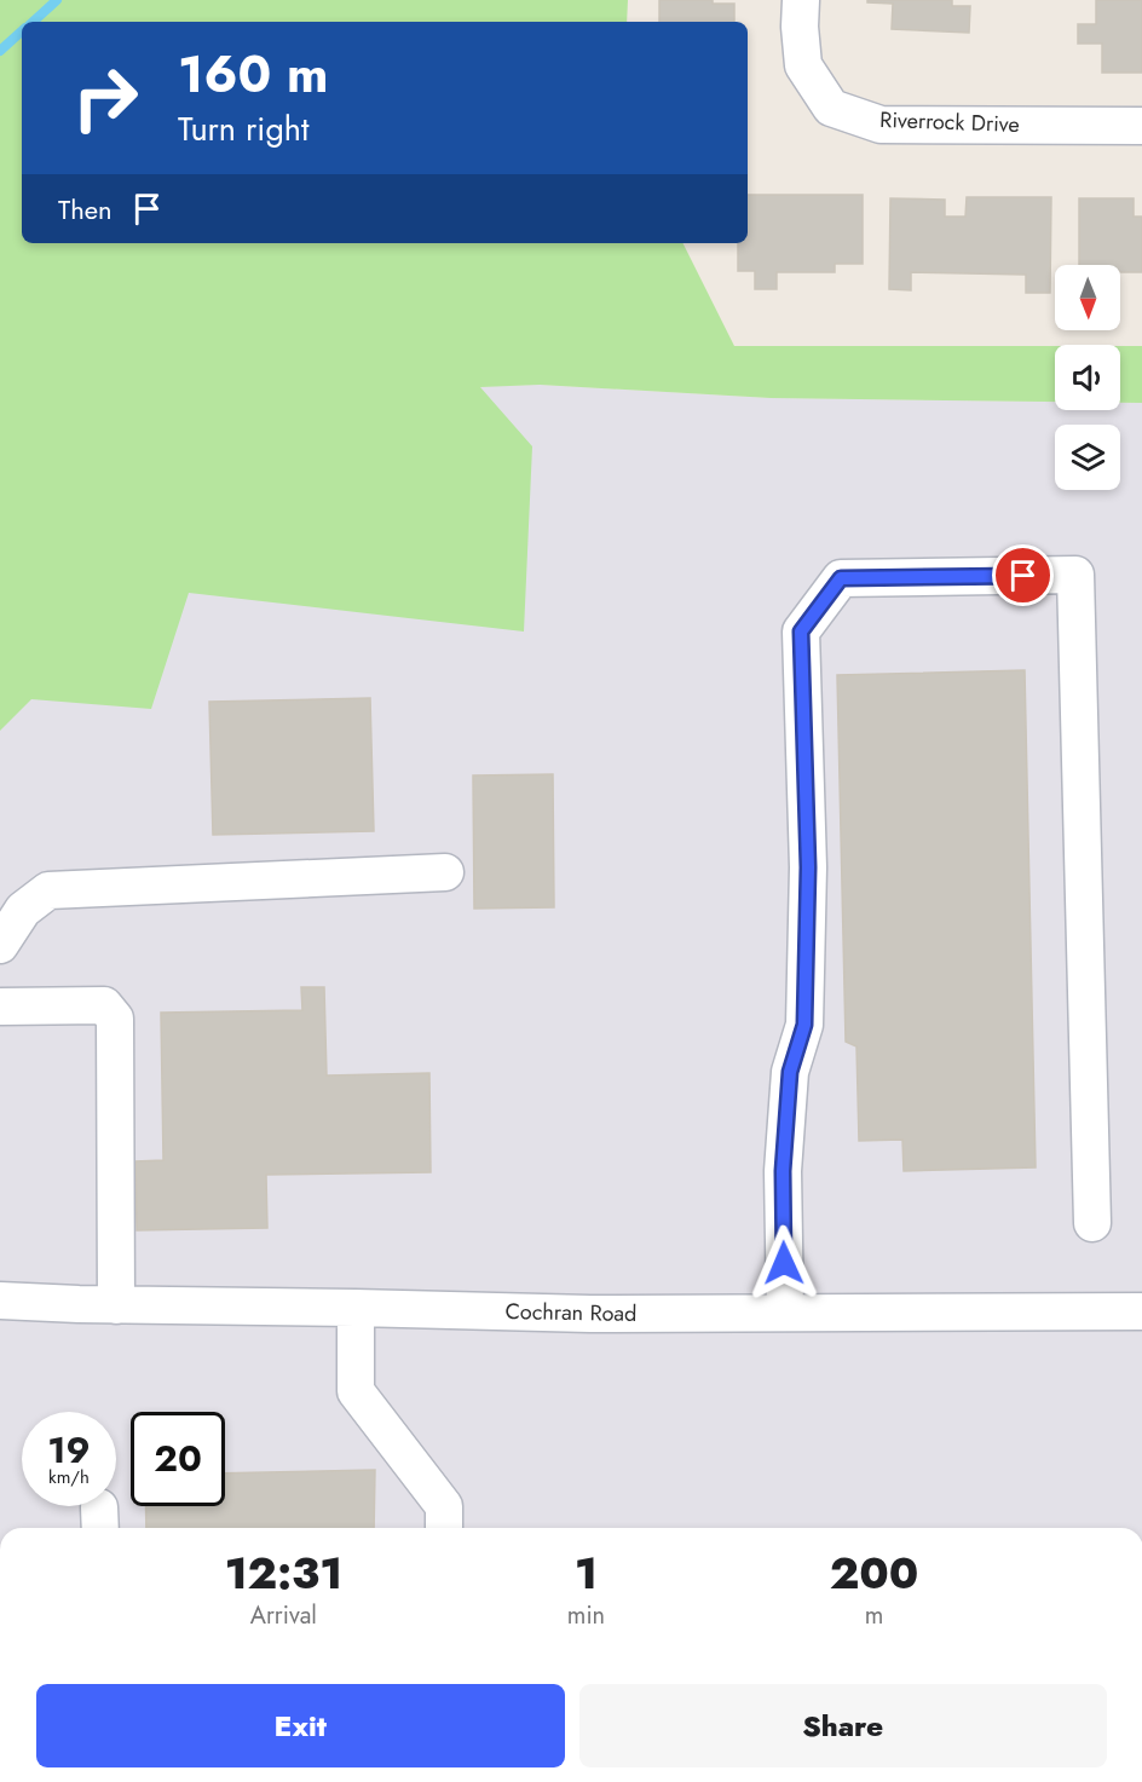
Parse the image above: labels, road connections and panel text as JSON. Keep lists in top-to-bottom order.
{
  "streets": {
    "street": ["Riverrock Drive", "Cochran Road"]
  },
  "north": "bottom",
  "page": {
    "turn": ["160 m", "Turn right"],
    "then": "Then",
    "speed": "19 km/h",
    "limit": "20",
    "eta": [
      "12:31",
      "Arrival",
      "1",
      "min",
      "200",
      "m"
    ],
    "buttons": ["Exit", "Share"]
  }
}
